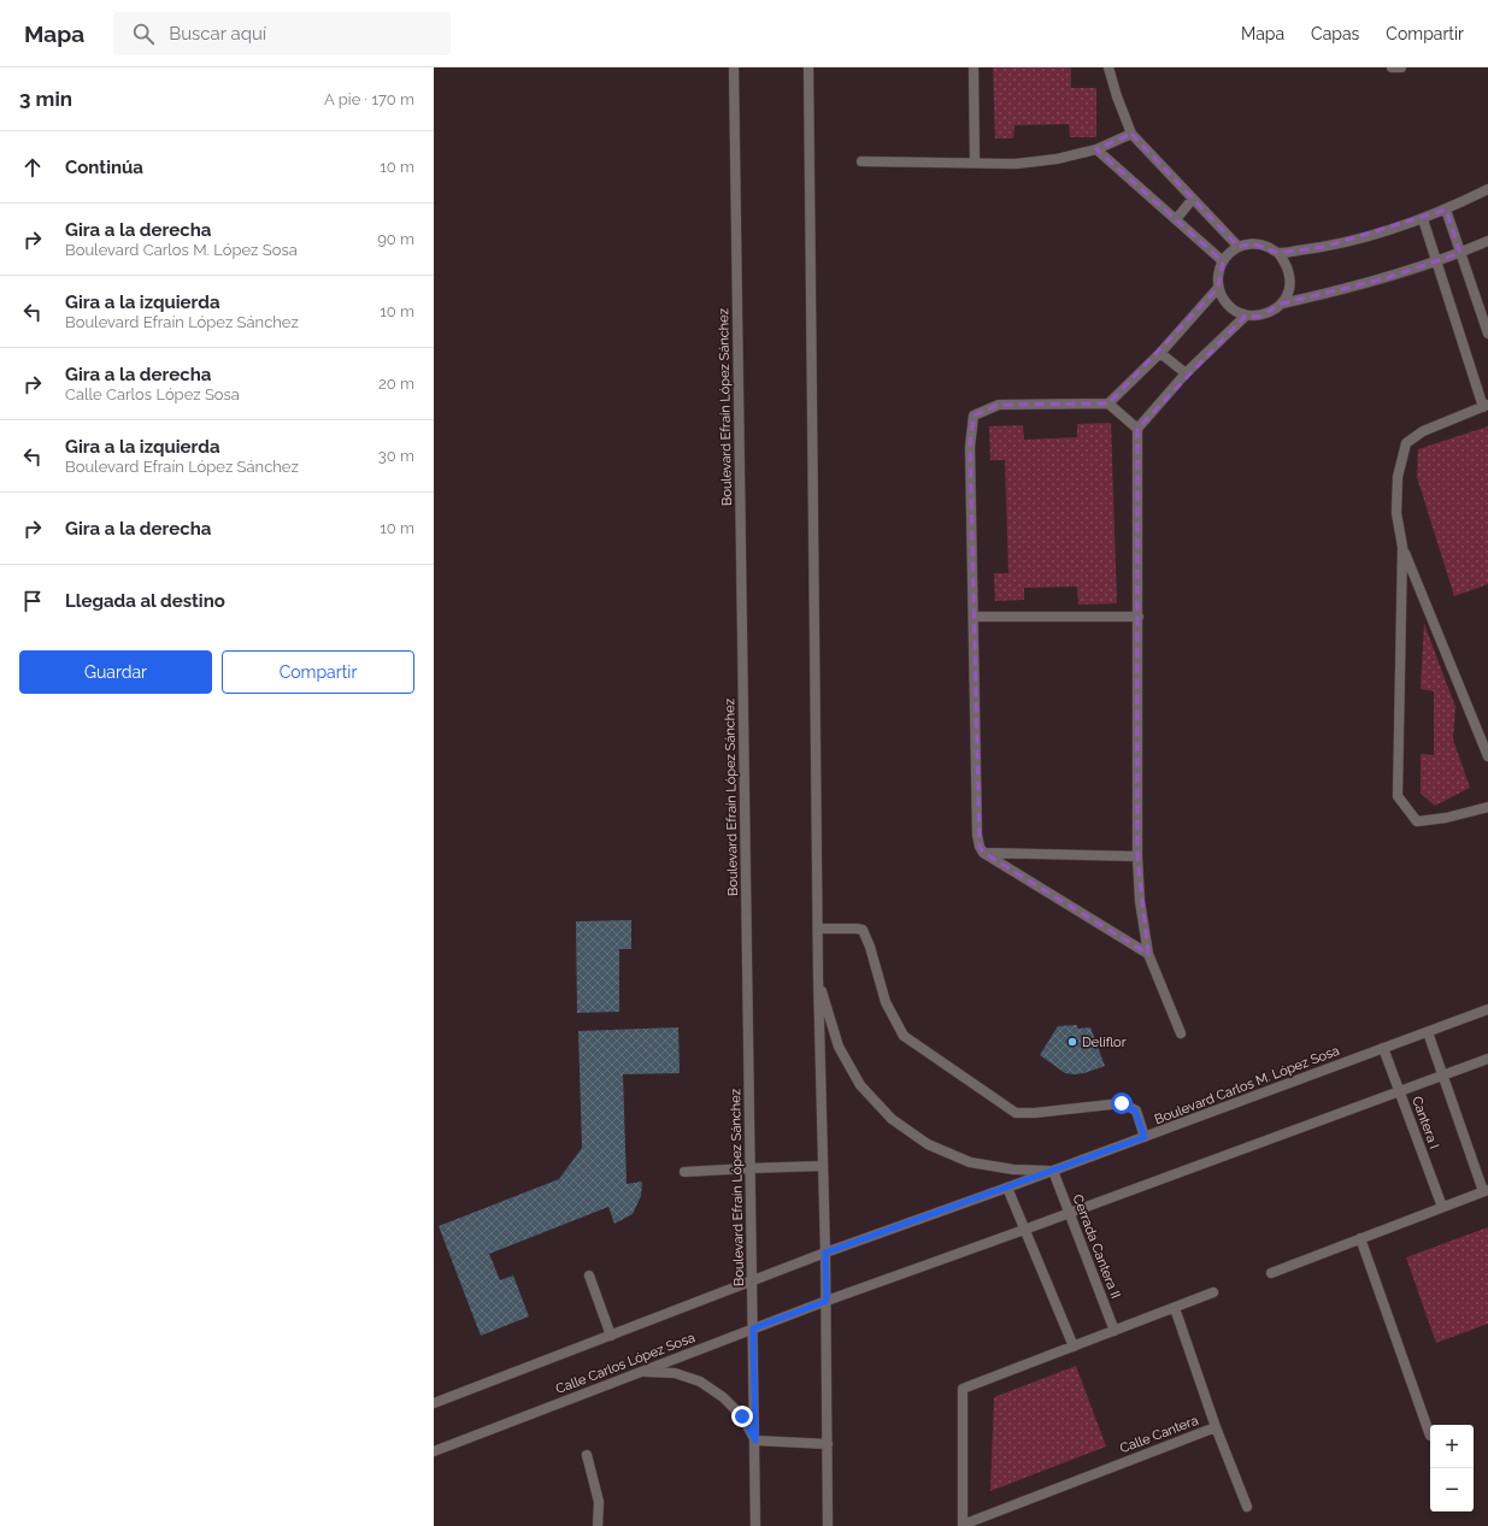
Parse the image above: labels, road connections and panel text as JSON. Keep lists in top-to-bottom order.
{
  "streets": {
    "street": [
      "Boulevard Efraín López Sánchez",
      "Boulevard Carlos M. López Sosa",
      "Cantera I",
      "Cerrada Cantera II",
      "Calle Carlos López Sosa",
      "Calle Cantera"
    ]
  },
  "crossings": [
    ["Boulevard Efraín López Sánchez", "Calle Carlos López Sosa"],
    ["Boulevard Carlos M. López Sosa", "Cantera I"],
    ["Boulevard Carlos M. López Sosa", "Cerrada Cantera II"],
    ["Cerrada Cantera II", "Calle Cantera"]
  ],
  "places": ["Deliflor"],
  "page": {
    "header": "Mapa",
    "search": "Buscar aquí",
    "nav": ["Mapa", "Capas", "Compartir"],
    "heading": ["3 min", "A pie · 170 m"],
    "list": [
      ["Continúa", "10 m"],
      ["Gira a la derecha", "Boulevard Carlos M. López Sosa", "90 m"],
      ["Gira a la izquierda", "Boulevard Efraín López Sánchez", "10 m"],
      ["Gira a la derecha", "Calle Carlos López Sosa", "20 m"],
      ["Gira a la izquierda", "Boulevard Efraín López Sánchez", "30 m"],
      ["Gira a la derecha", "10 m"],
      "Llegada al destino"
    ],
    "buttons": ["Guardar", "Compartir"],
    "map_buttons": ["+", "−"]
  }
}
